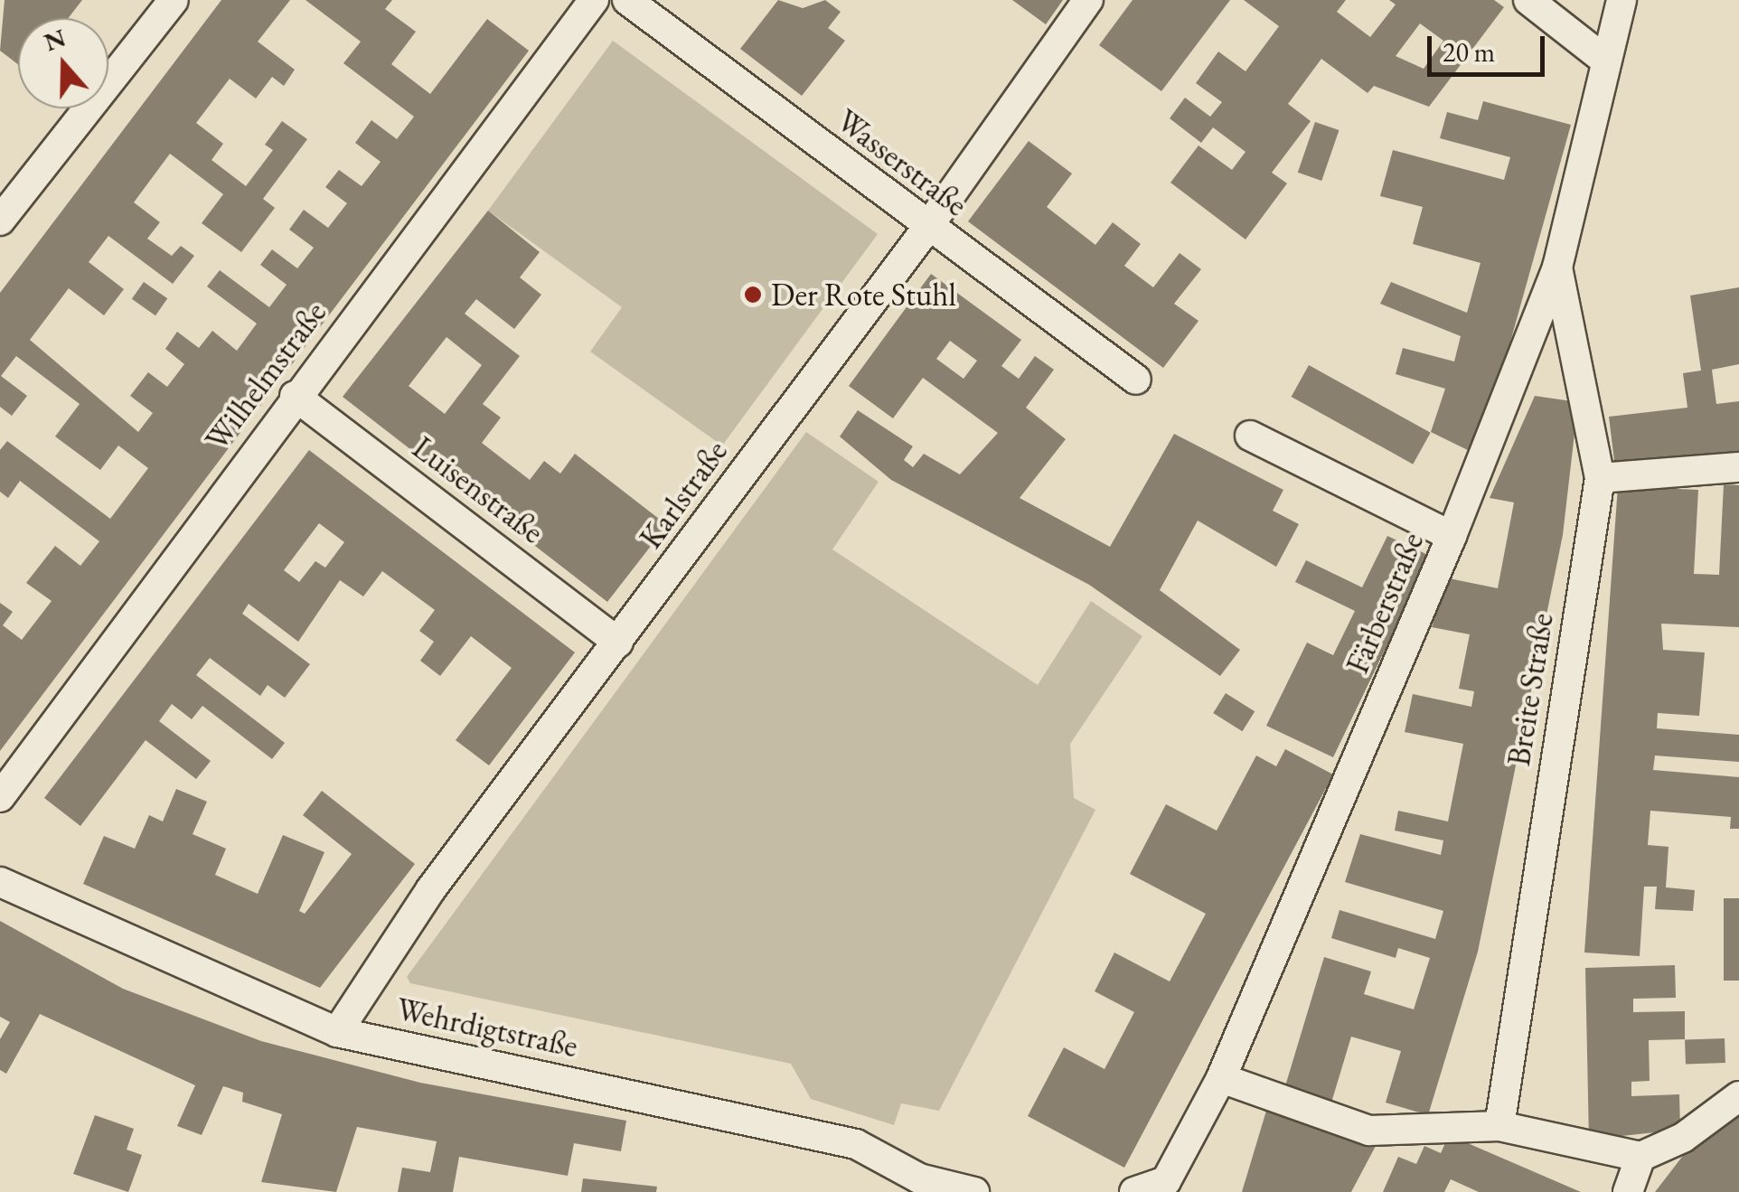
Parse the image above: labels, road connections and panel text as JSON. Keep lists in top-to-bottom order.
{
  "streets": {
    "street": [
      "Wasserstraße",
      "Wilhelmstraße",
      "Luisenstraße",
      "Karlstraße",
      "Färberstraße",
      "Breite Straße",
      "Wehrdigtstraße"
    ]
  },
  "crossings": [
    ["Wasserstraße", "Karlstraße"],
    ["Wilhelmstraße", "Luisenstraße"],
    ["Luisenstraße", "Karlstraße"],
    ["Karlstraße", "Wehrdigtstraße"],
    ["Färberstraße", "Breite Straße"]
  ],
  "places": ["Der Rote Stuhl"],
  "scale_bar": "20 m",
  "north": "top"
}
